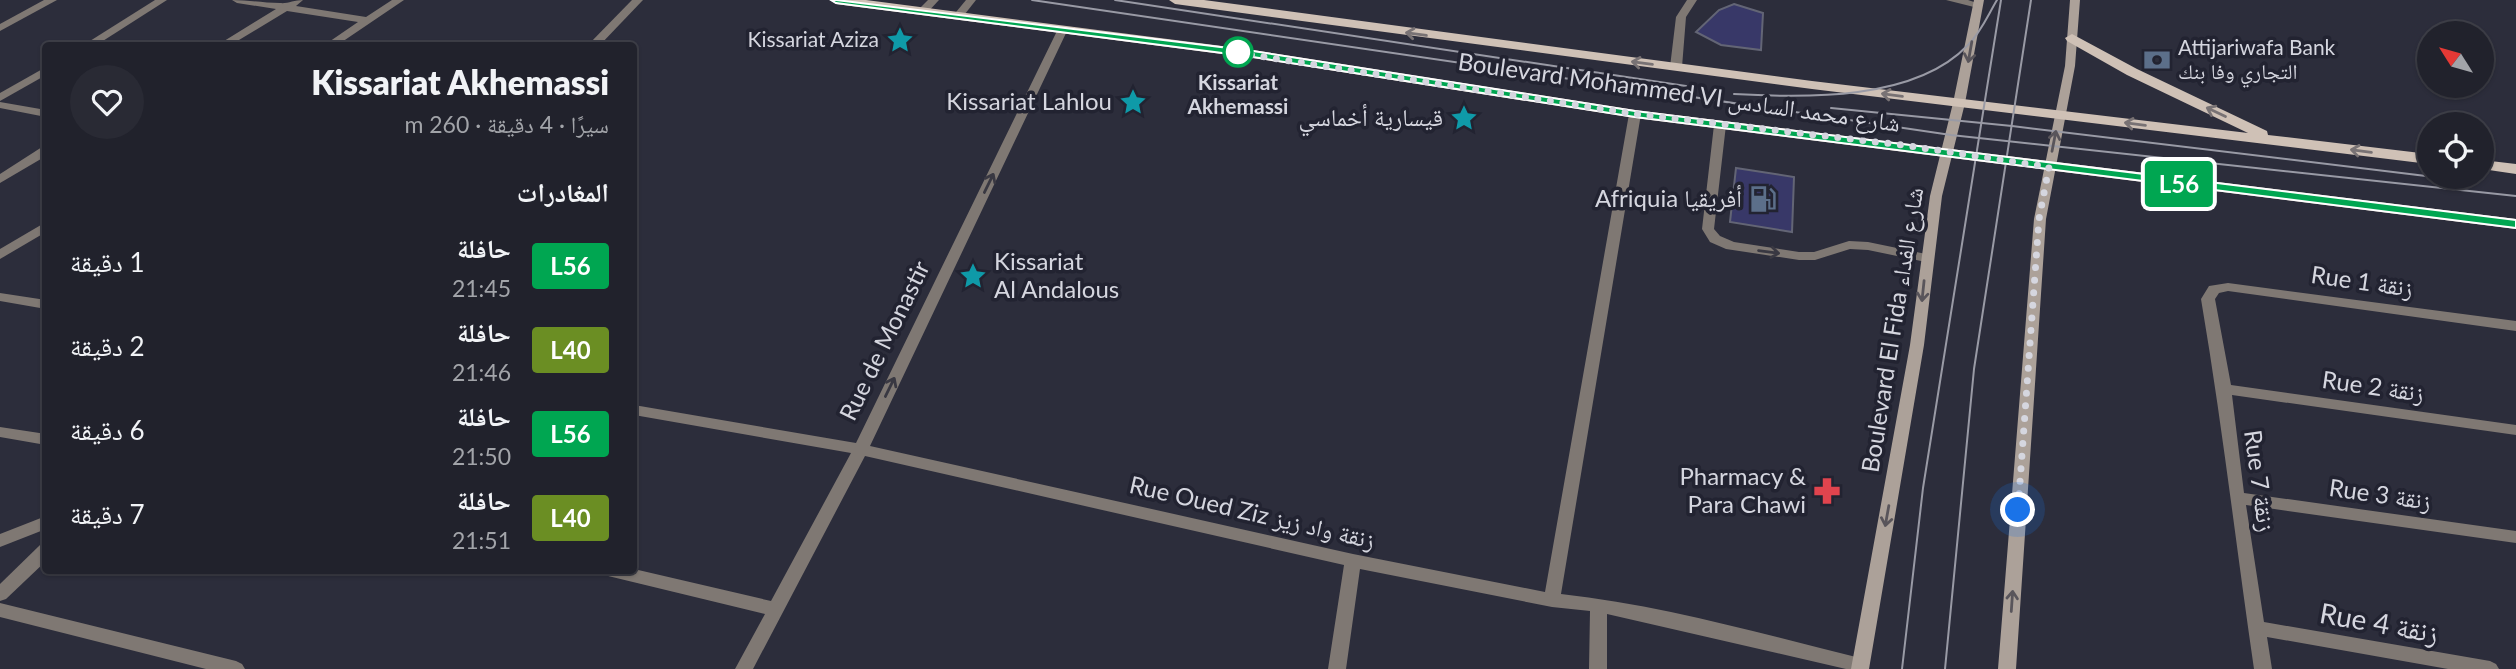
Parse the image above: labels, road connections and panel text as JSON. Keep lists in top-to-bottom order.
{
  "streets": {
    "main road": ["Boulevard Mohammed VI شارع محمد السادس", "Boulevard El Fida شارع الفداء"],
    "street": [
      "Rue 1 زنقة",
      "Rue de Monastir",
      "Rue 2 زنقة",
      "Rue 7 زنقة",
      "Rue 3 زنقة",
      "Rue Oued Ziz زنقة واد زيز",
      "Rue 4 زنقة"
    ]
  },
  "crossings": [
    ["Boulevard Mohammed VI شارع محمد السادس", "Boulevard El Fida شارع الفداء"],
    ["Boulevard Mohammed VI شارع محمد السادس", "Rue de Monastir"],
    ["Rue 1 زنقة", "Rue 7 زنقة"],
    ["Boulevard El Fida شارع الفداء", "Rue Oued Ziz زنقة واد زيز"],
    ["Rue de Monastir", "Rue Oued Ziz زنقة واد زيز"],
    ["Rue 2 زنقة", "Rue 7 زنقة"],
    ["Rue 7 زنقة", "Rue 3 زنقة"],
    ["Rue 7 زنقة", "Rue 4 زنقة"]
  ],
  "one_way": ["Rue de Monastir"],
  "places": {
    "place": [
      "Kissariat Aziza",
      "Kissariat Lahlou",
      "قيسارية أخماسي",
      "Kissariat Al Andalous"
    ],
    "other": ["Kissariat Akhemassi"],
    "bank": ["Attijariwafa Bank التجاري وفا بنك"],
    "fuel station": ["Afriquia أفريقيا"],
    "pharmacy": ["Pharmacy & Para Chawi"]
  },
  "lines": ["bus line L56"],
  "north": "top left",
  "page": {
    "on_map": "L56",
    "heading": [
      ["Kissariat Akhemassi", "سيرًا · 4 دقيقة · 260 m"],
      "المغادرات"
    ],
    "list": [
      {
        "mark": "L56",
        "name": "حافلة",
        "note": "21:45",
        "value": "1 دقيقة"
      },
      {
        "mark": "L40",
        "name": "حافلة",
        "note": "21:46",
        "value": "2 دقيقة"
      },
      {
        "mark": "L56",
        "name": "حافلة",
        "note": "21:50",
        "value": "6 دقيقة"
      },
      {
        "mark": "L40",
        "name": "حافلة",
        "note": "21:51",
        "value": "7 دقيقة"
      }
    ]
  }
}
